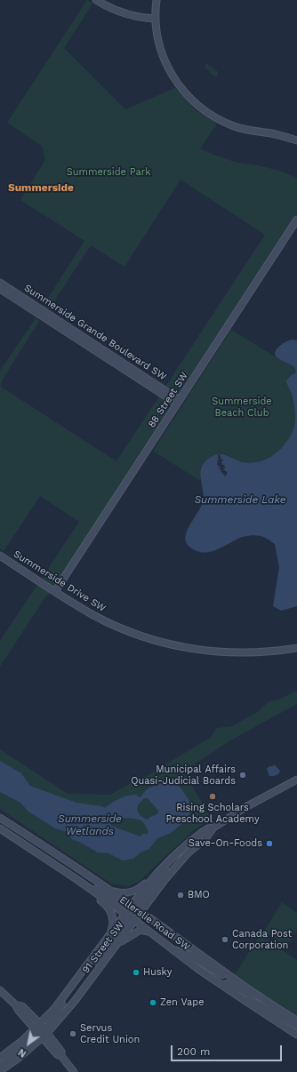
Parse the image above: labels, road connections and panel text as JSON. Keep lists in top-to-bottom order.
{
  "streets": {
    "main road": [
      "Summerside Grande Boulevard SW",
      "88 Street SW",
      "Summerside Drive SW",
      "Ellerslie Road SW",
      "91 Street SW"
    ]
  },
  "crossings": [
    ["Summerside Grande Boulevard SW", "88 Street SW"],
    ["88 Street SW", "Summerside Drive SW"],
    ["Ellerslie Road SW", "91 Street SW"]
  ],
  "districts": ["Summerside"],
  "water": ["Summerside Lake", "Summerside Wetlands"],
  "parks": ["Summerside Park", "Summerside Beach Club"],
  "places": [
    "Municipal Affairs Quasi-Judicial Boards",
    "Rising Scholars Preschool Academy",
    "Save-On-Foods",
    "BMO",
    "Canada Post Corporation",
    "Husky",
    "Zen Vape",
    "Servus Credit Union"
  ],
  "scale_bar": "200 m",
  "north": "bottom left"
}
